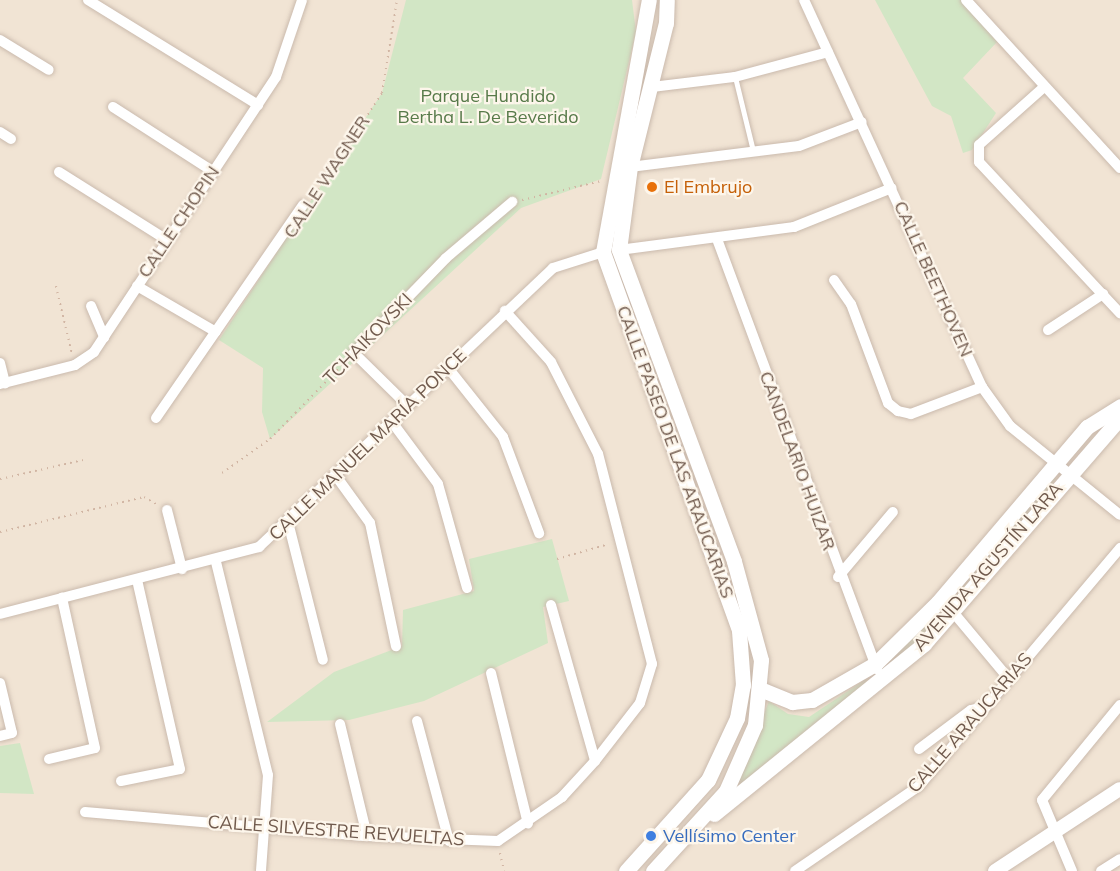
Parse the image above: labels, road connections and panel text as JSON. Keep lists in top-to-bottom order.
{
  "streets": {
    "main road": ["CALLE PASEO DE LAS ARAUCARIAS", "AVENIDA AGUSTÍN LARA"],
    "street": [
      "CALLE WAGNER",
      "CALLE CHOPIN",
      "CALLE BEETHOVEN",
      "TCHAIKOVSKI",
      "CALLE MANUEL MARÍA PONCE",
      "CANDELARIO HUIZAR",
      "CALLE ARAUCARIAS",
      "CALLE SILVESTRE REVUELTAS"
    ]
  },
  "crossings": [
    ["CALLE BEETHOVEN", "AVENIDA AGUSTÍN LARA"],
    ["CALLE MANUEL MARÍA PONCE", "CALLE PASEO DE LAS ARAUCARIAS"],
    ["CALLE MANUEL MARÍA PONCE", "CALLE SILVESTRE REVUELTAS"],
    ["CALLE PASEO DE LAS ARAUCARIAS", "AVENIDA AGUSTÍN LARA"],
    ["CANDELARIO HUIZAR", "AVENIDA AGUSTÍN LARA"]
  ],
  "parks": ["Parque Hundido Bertha L. De Beverido"],
  "places": ["El Embrujo", "Vellísimo Center"]
}
